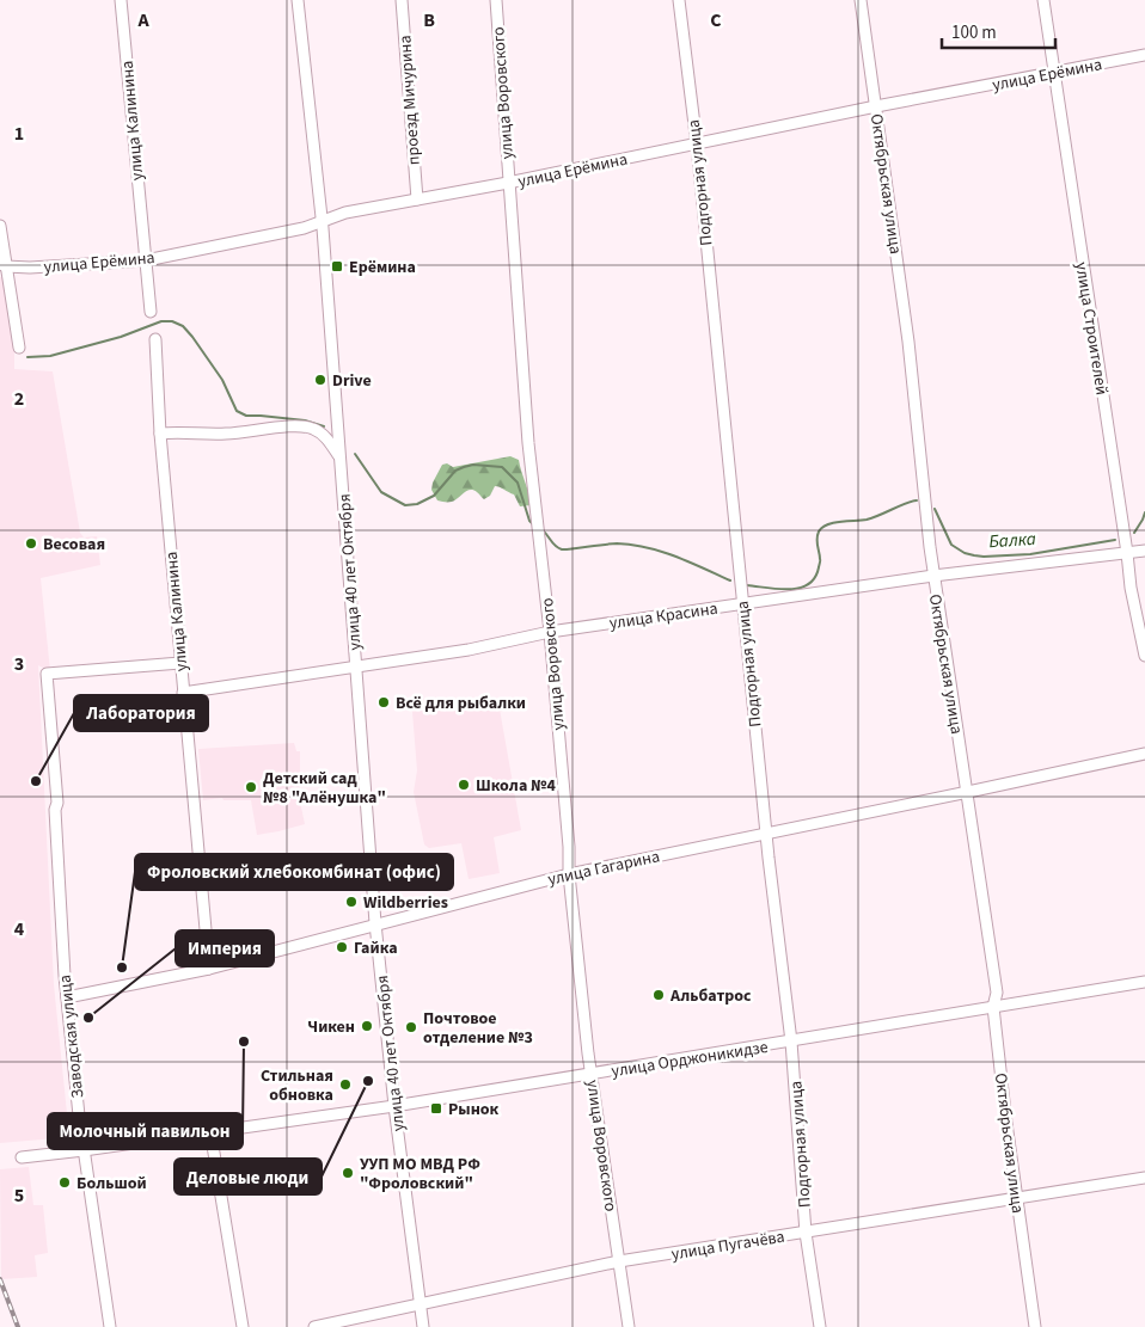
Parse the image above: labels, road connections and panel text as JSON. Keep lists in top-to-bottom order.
{
  "streets": {
    "street": [
      "улица Ерёмина",
      "улица Воровского",
      "проезд Мичурина",
      "улица Калинина",
      "Подгорная улица",
      "Октябрьская улица",
      "улица Строителей",
      "улица 40 лет Октября",
      "улица Красина",
      "улица Гагарина",
      "Заводская улица",
      "улица Орджоникидзе",
      "улица Пугачёва"
    ]
  },
  "crossings": [
    ["улица Ерёмина", "улица Воровского"],
    ["улица Ерёмина", "проезд Мичурина"],
    ["улица Ерёмина", "улица Калинина"],
    ["улица Ерёмина", "Подгорная улица"],
    ["улица Ерёмина", "Октябрьская улица"],
    ["улица Ерёмина", "улица Строителей"],
    ["улица Ерёмина", "улица 40 лет Октября"],
    ["улица Воровского", "улица Красина"],
    ["улица Воровского", "улица Гагарина"],
    ["улица Воровского", "улица Орджоникидзе"],
    ["улица Воровского", "улица Пугачёва"],
    ["улица Калинина", "улица Красина"],
    ["улица Калинина", "улица Гагарина"],
    ["улица Калинина", "Заводская улица"],
    ["Подгорная улица", "улица Красина"],
    ["Подгорная улица", "улица Гагарина"],
    ["Подгорная улица", "улица Орджоникидзе"],
    ["Подгорная улица", "улица Пугачёва"],
    ["Октябрьская улица", "улица Красина"],
    ["Октябрьская улица", "улица Гагарина"],
    ["Октябрьская улица", "улица Орджоникидзе"],
    ["Октябрьская улица", "улица Пугачёва"],
    ["улица Строителей", "улица Красина"],
    ["улица 40 лет Октября", "улица Красина"],
    ["улица 40 лет Октября", "улица Гагарина"],
    ["улица 40 лет Октября", "улица Орджоникидзе"],
    ["улица 40 лет Октября", "улица Пугачёва"],
    ["улица Гагарина", "Заводская улица"],
    ["Заводская улица", "улица Орджоникидзе"]
  ],
  "water": ["Балка"],
  "places": {
    "transit": ["Ерёмина", "Рынок"],
    "other": [
      "Drive",
      "Весовая",
      "Всё для рыбалки",
      "Лаборатория",
      "Школа №4",
      "Детский сад №8 \"Алёнушка\"",
      "Wildberries",
      "Гайка",
      "Фроловский хлебокомбинат (офис)",
      "Альбатрос",
      "Империя",
      "Чикен",
      "Почтовое отделение №3",
      "Молочный павильон",
      "Деловые люди",
      "Стильная обновка",
      "УУП МО МВД РФ \"Фроловский\"",
      "Большой"
    ]
  },
  "scale_bar": "100 m",
  "grid": {
    "columns": ["A", "B", "C"],
    "rows": [
      "1",
      "2",
      "3",
      "4",
      "5"
    ]
  }
}
